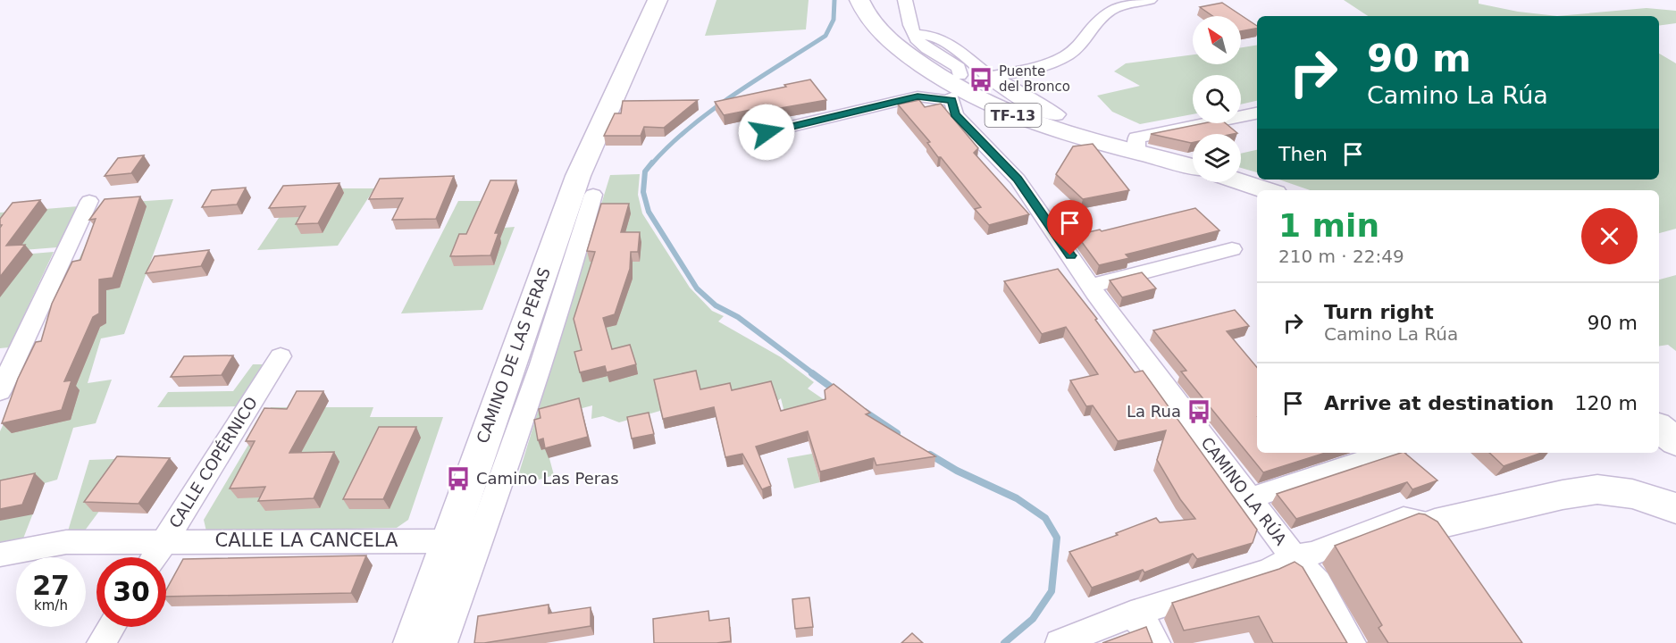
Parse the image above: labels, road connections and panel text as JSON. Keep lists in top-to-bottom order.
{
  "streets": {
    "main road": ["TF-13", "CAMINO DE LAS PERAS"],
    "street": ["CALLE COPÉRNICO", "CAMINO LA RÚA", "CALLE LA CANCELA"]
  },
  "crossings": [
    ["CAMINO DE LAS PERAS", "CALLE LA CANCELA"],
    ["CALLE COPÉRNICO", "CALLE LA CANCELA"]
  ],
  "places": {
    "bus stop": ["Puente del Bronco", "La Rua", "Camino Las Peras"]
  },
  "north": "top left",
  "page": {
    "turn": ["90 m", "Camino La Rúa"],
    "then": "Then",
    "heading": ["1 min", "210 m · 22:49"],
    "list": [
      {
        "name": "Turn right",
        "note": "Camino La Rúa",
        "value": "90 m"
      },
      {
        "name": "Arrive at destination",
        "value": "120 m"
      }
    ],
    "speed": "27 km/h",
    "limit": "30"
  }
}
